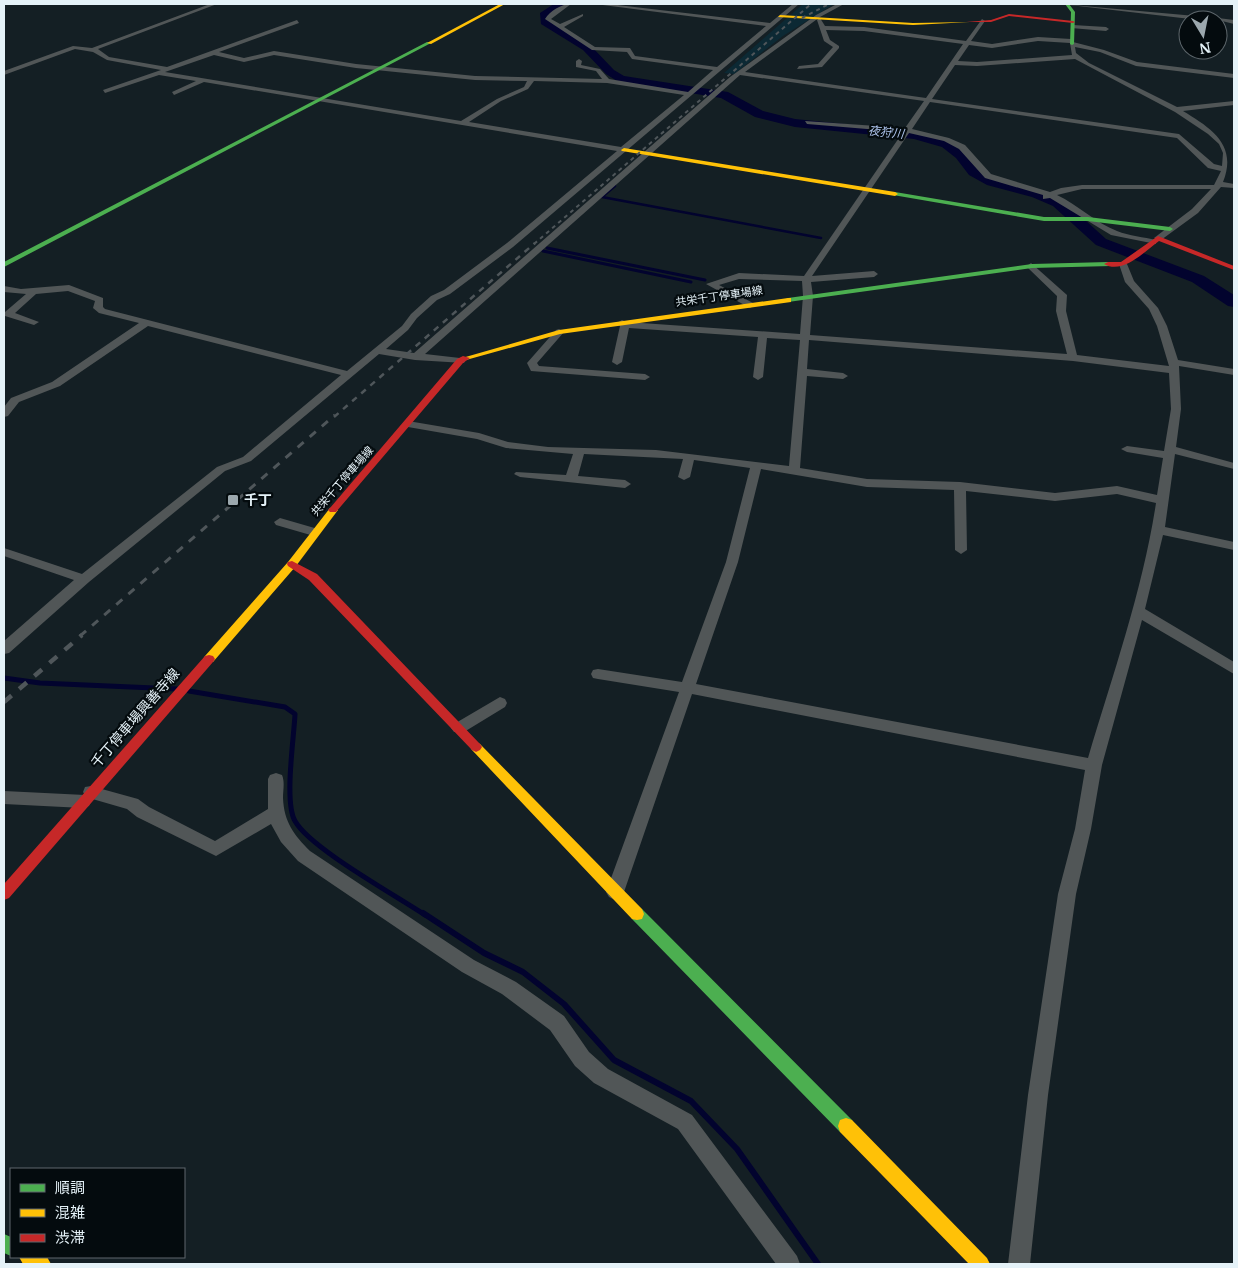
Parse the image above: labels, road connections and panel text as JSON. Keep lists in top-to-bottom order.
{
  "streets": {
    "street": ["共栄千丁停車場線", "千丁停車場興善寺線"]
  },
  "crossings": [
    ["共栄千丁停車場線", "千丁停車場興善寺線"]
  ],
  "water": ["夜狩川"],
  "places": {
    "transit": ["千丁"]
  },
  "legend": ["順調", "混雑", "渋滞"],
  "north": "bottom"
}
